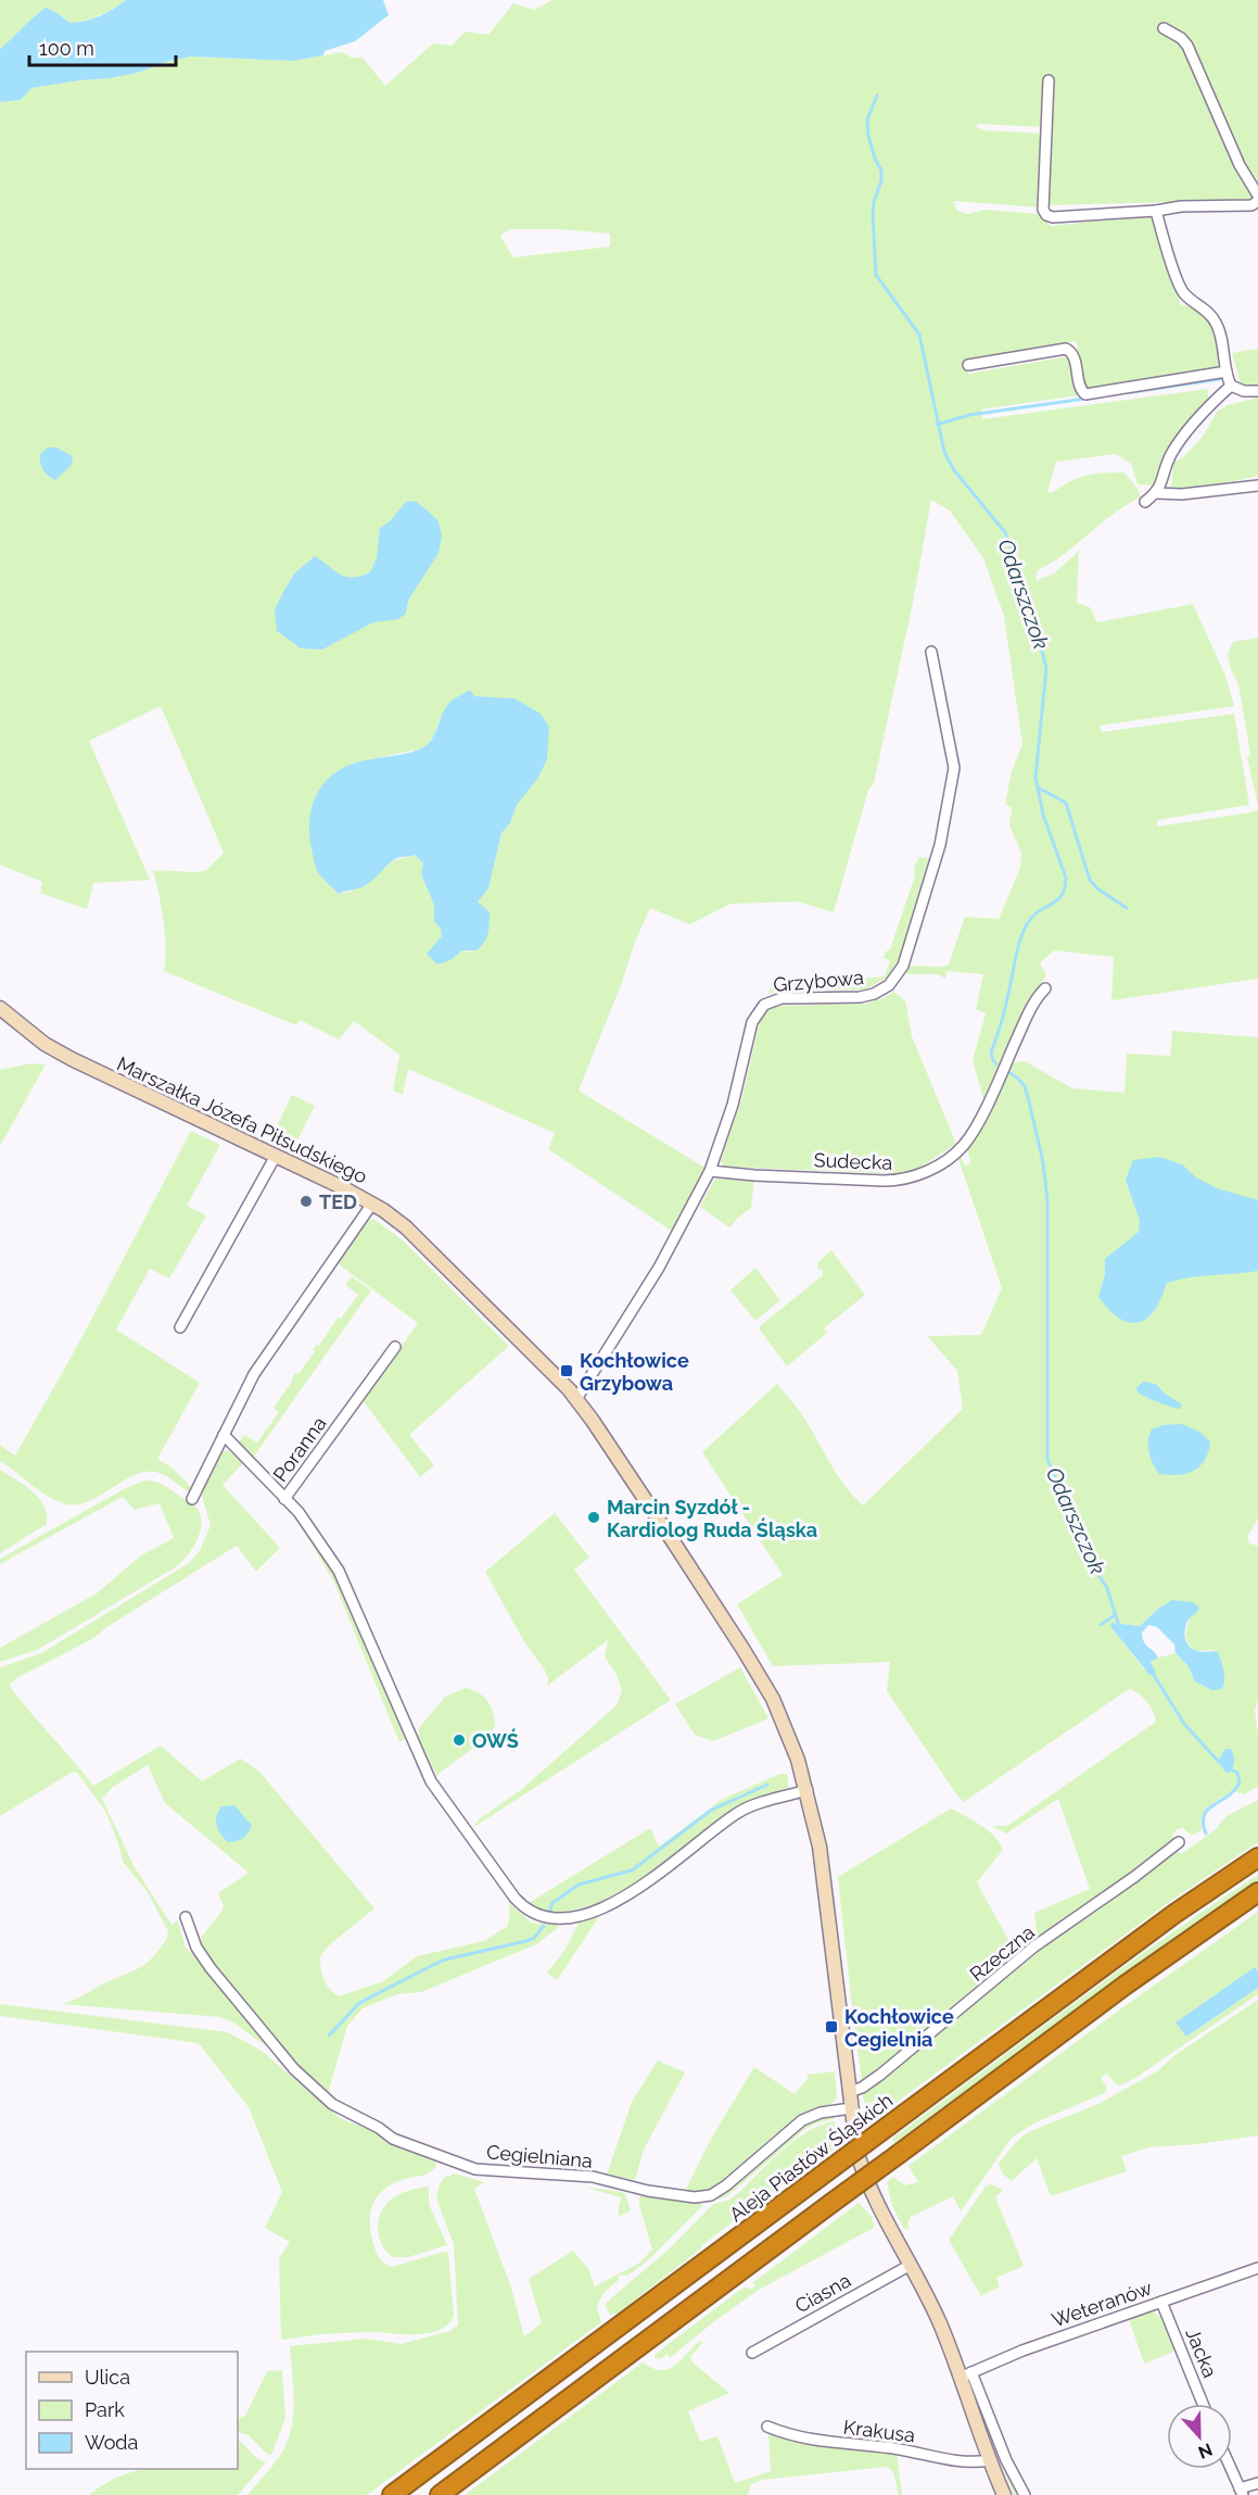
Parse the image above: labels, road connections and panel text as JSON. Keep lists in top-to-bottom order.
{
  "streets": {
    "highway": ["Aleja Piastów Śląskich"],
    "street": [
      "Grzybowa",
      "Marszałka Józefa Piłsudskiego",
      "Sudecka",
      "Poranna",
      "Rzeczna",
      "Cegielniana",
      "Ciasna",
      "Weteranów",
      "Jacka",
      "Krakusa"
    ]
  },
  "crossings": [
    ["Grzybowa", "Marszałka Józefa Piłsudskiego"],
    ["Grzybowa", "Sudecka"],
    ["Marszałka Józefa Piłsudskiego", "Rzeczna"],
    ["Marszałka Józefa Piłsudskiego", "Cegielniana"],
    ["Marszałka Józefa Piłsudskiego", "Ciasna"],
    ["Marszałka Józefa Piłsudskiego", "Weteranów"],
    ["Marszałka Józefa Piłsudskiego", "Krakusa"],
    ["Weteranów", "Jacka"]
  ],
  "water": ["Odarszczok"],
  "places": {
    "other": ["TED", "Marcin Syzdół - Kardiolog Ruda Śląska", "OWŚ"],
    "transit": ["Kochłowice Grzybowa", "Kochłowice Cegielnia"]
  },
  "legend": ["Ulica", "Park", "Woda"],
  "scale_bar": "100 m",
  "north": "bottom"
}
